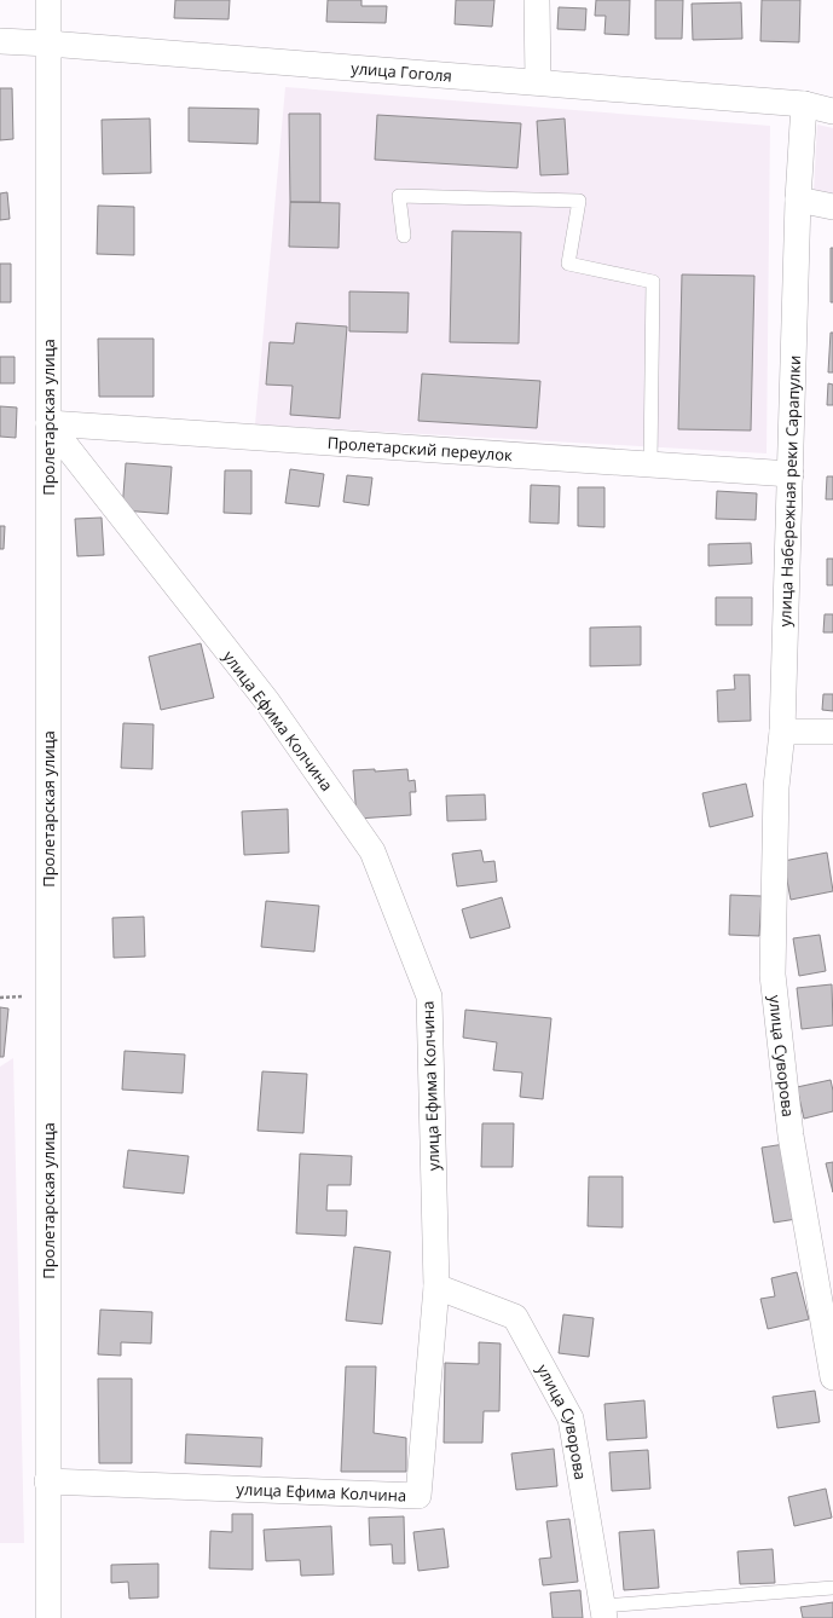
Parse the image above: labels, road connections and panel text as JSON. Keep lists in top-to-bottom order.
{
  "streets": {
    "street": [
      "улица Гоголя",
      "Пролетарская улица",
      "Пролетарский переулок",
      "улица Набережная реки Сарапулки",
      "улица Ефима Колчина",
      "улица Суворова"
    ]
  },
  "crossings": [
    ["улица Гоголя", "Пролетарская улица"],
    ["улица Гоголя", "улица Набережная реки Сарапулки"],
    ["Пролетарская улица", "Пролетарский переулок"],
    ["Пролетарская улица", "улица Ефима Колчина"],
    ["Пролетарский переулок", "улица Набережная реки Сарапулки"],
    ["Пролетарский переулок", "улица Ефима Колчина"],
    ["улица Набережная реки Сарапулки", "улица Суворова"],
    ["улица Ефима Колчина", "улица Суворова"]
  ]
}
